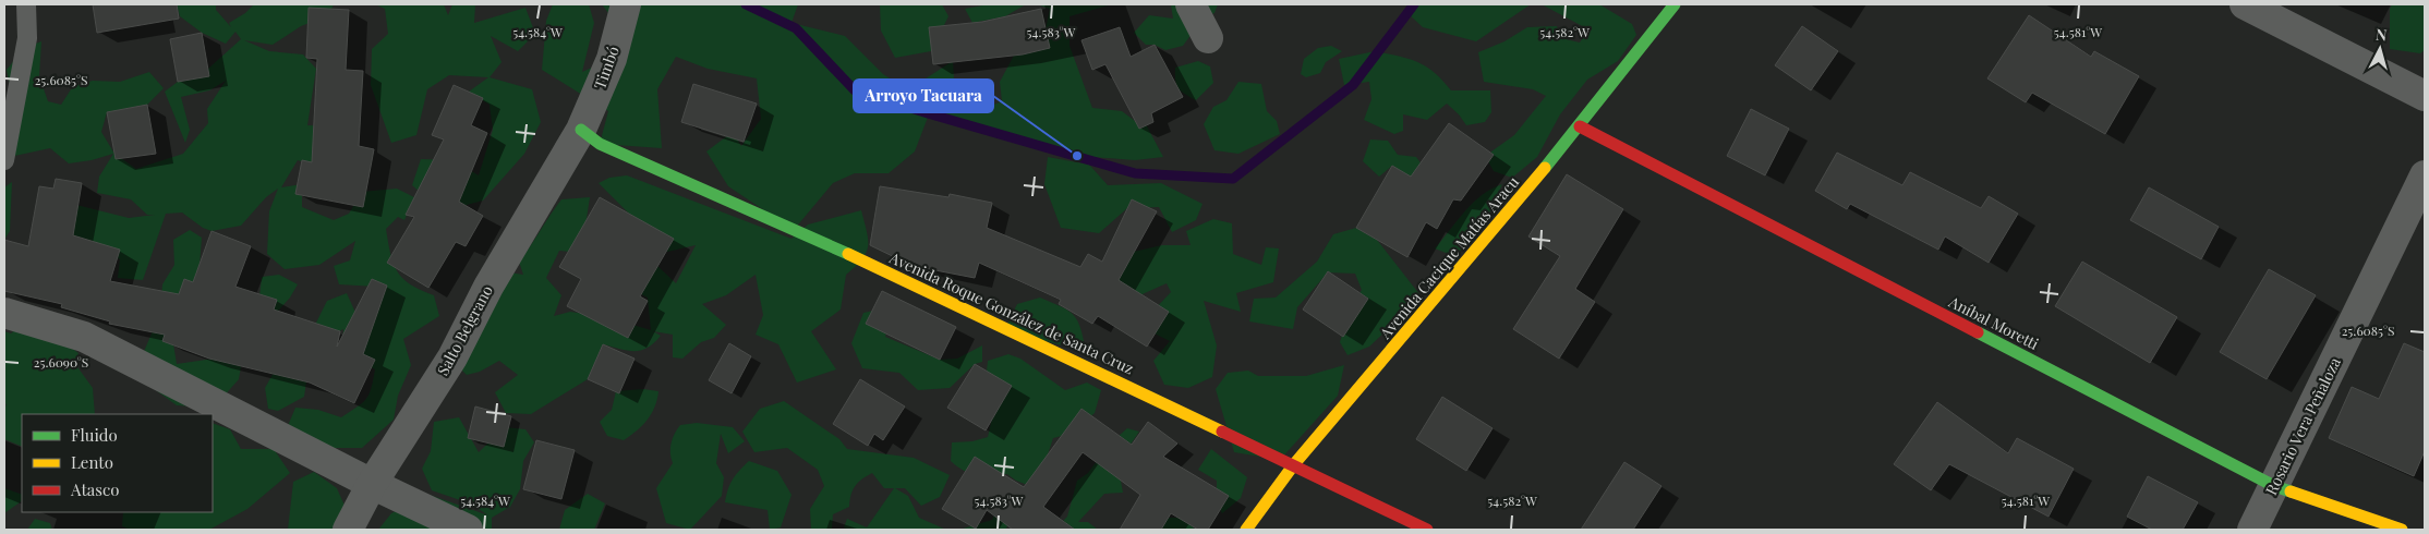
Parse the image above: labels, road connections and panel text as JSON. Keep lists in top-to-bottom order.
{
  "streets": {
    "street": [
      "Timbó",
      "Avenida Cacique Matías Aracu",
      "Avenida Roque González de Santa Cruz",
      "Aníbal Moretti",
      "Salto Belgrano",
      "Rosario Vera Peñaloza"
    ]
  },
  "crossings": [
    ["Timbó", "Avenida Roque González de Santa Cruz"],
    ["Timbó", "Salto Belgrano"],
    ["Avenida Cacique Matías Aracu", "Avenida Roque González de Santa Cruz"],
    ["Avenida Cacique Matías Aracu", "Aníbal Moretti"],
    ["Avenida Roque González de Santa Cruz", "Salto Belgrano"],
    ["Aníbal Moretti", "Rosario Vera Peñaloza"]
  ],
  "places": ["Arroyo Tacuara"],
  "legend": ["Fluido", "Lento", "Atasco"],
  "north": "top",
  "coordinates": [
    "54.584°W",
    "54.583°W",
    "54.582°W",
    "54.581°W",
    "25.6085°S",
    "25.6090°S"
  ]
}
